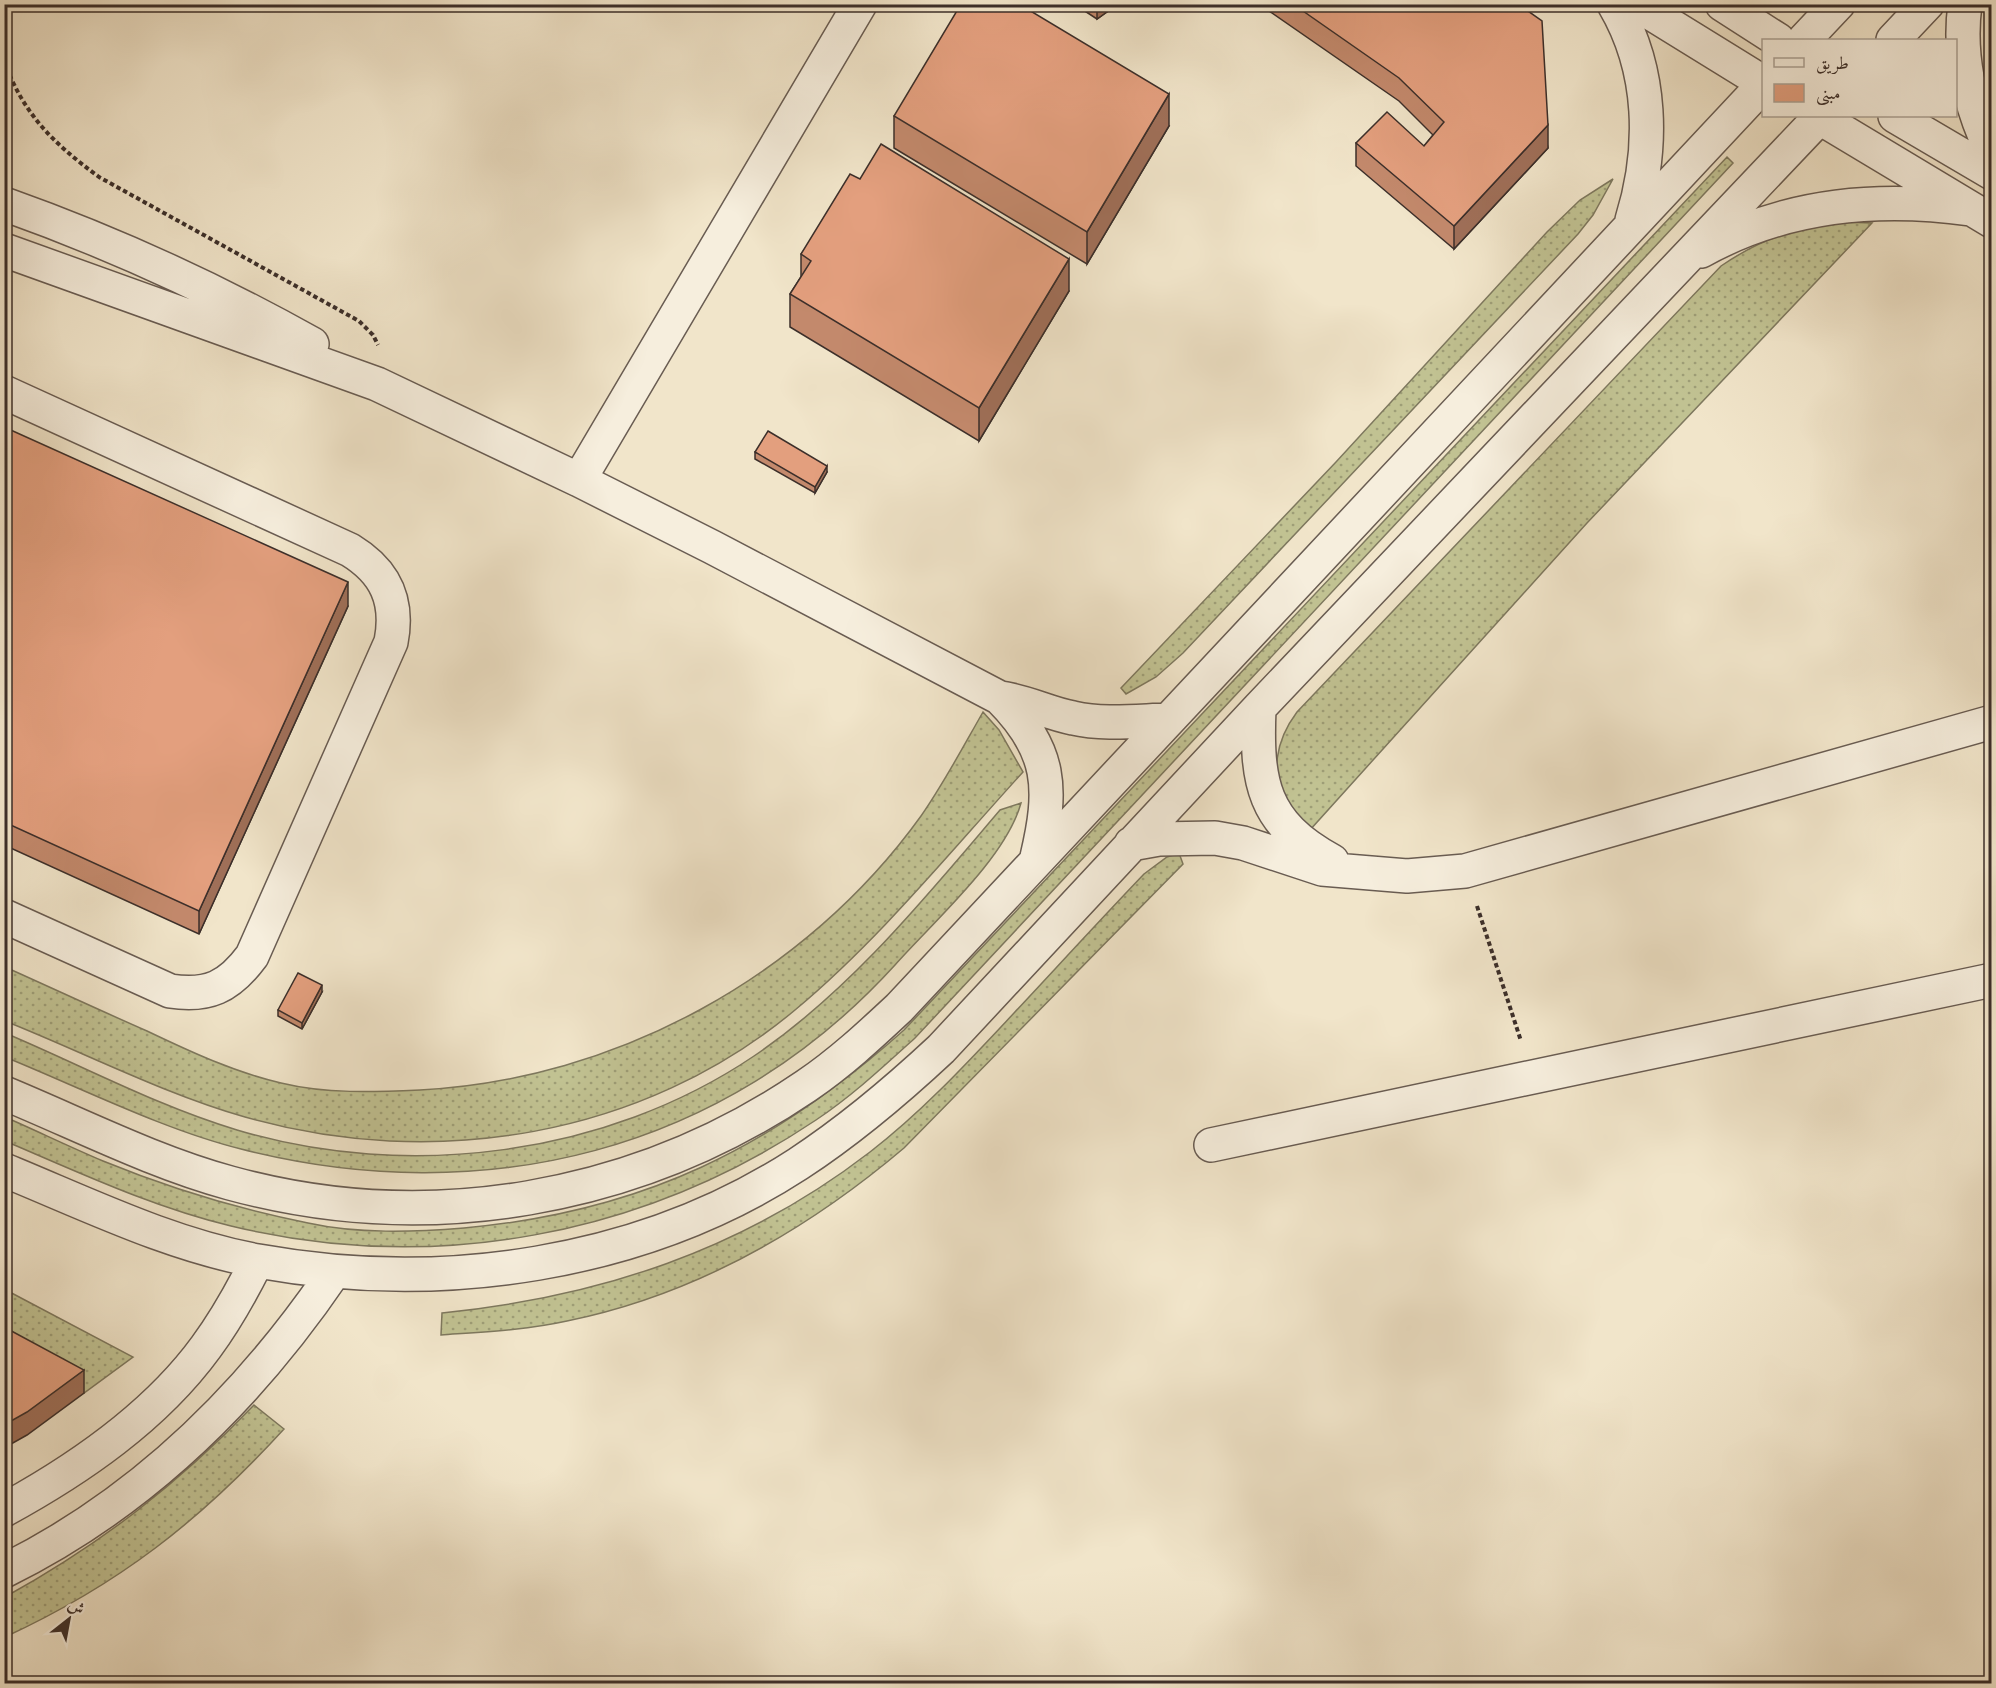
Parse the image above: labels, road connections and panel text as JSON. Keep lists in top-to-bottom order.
{
  "legend": ["طريق", "مبنى"],
  "north": "top right"
}
